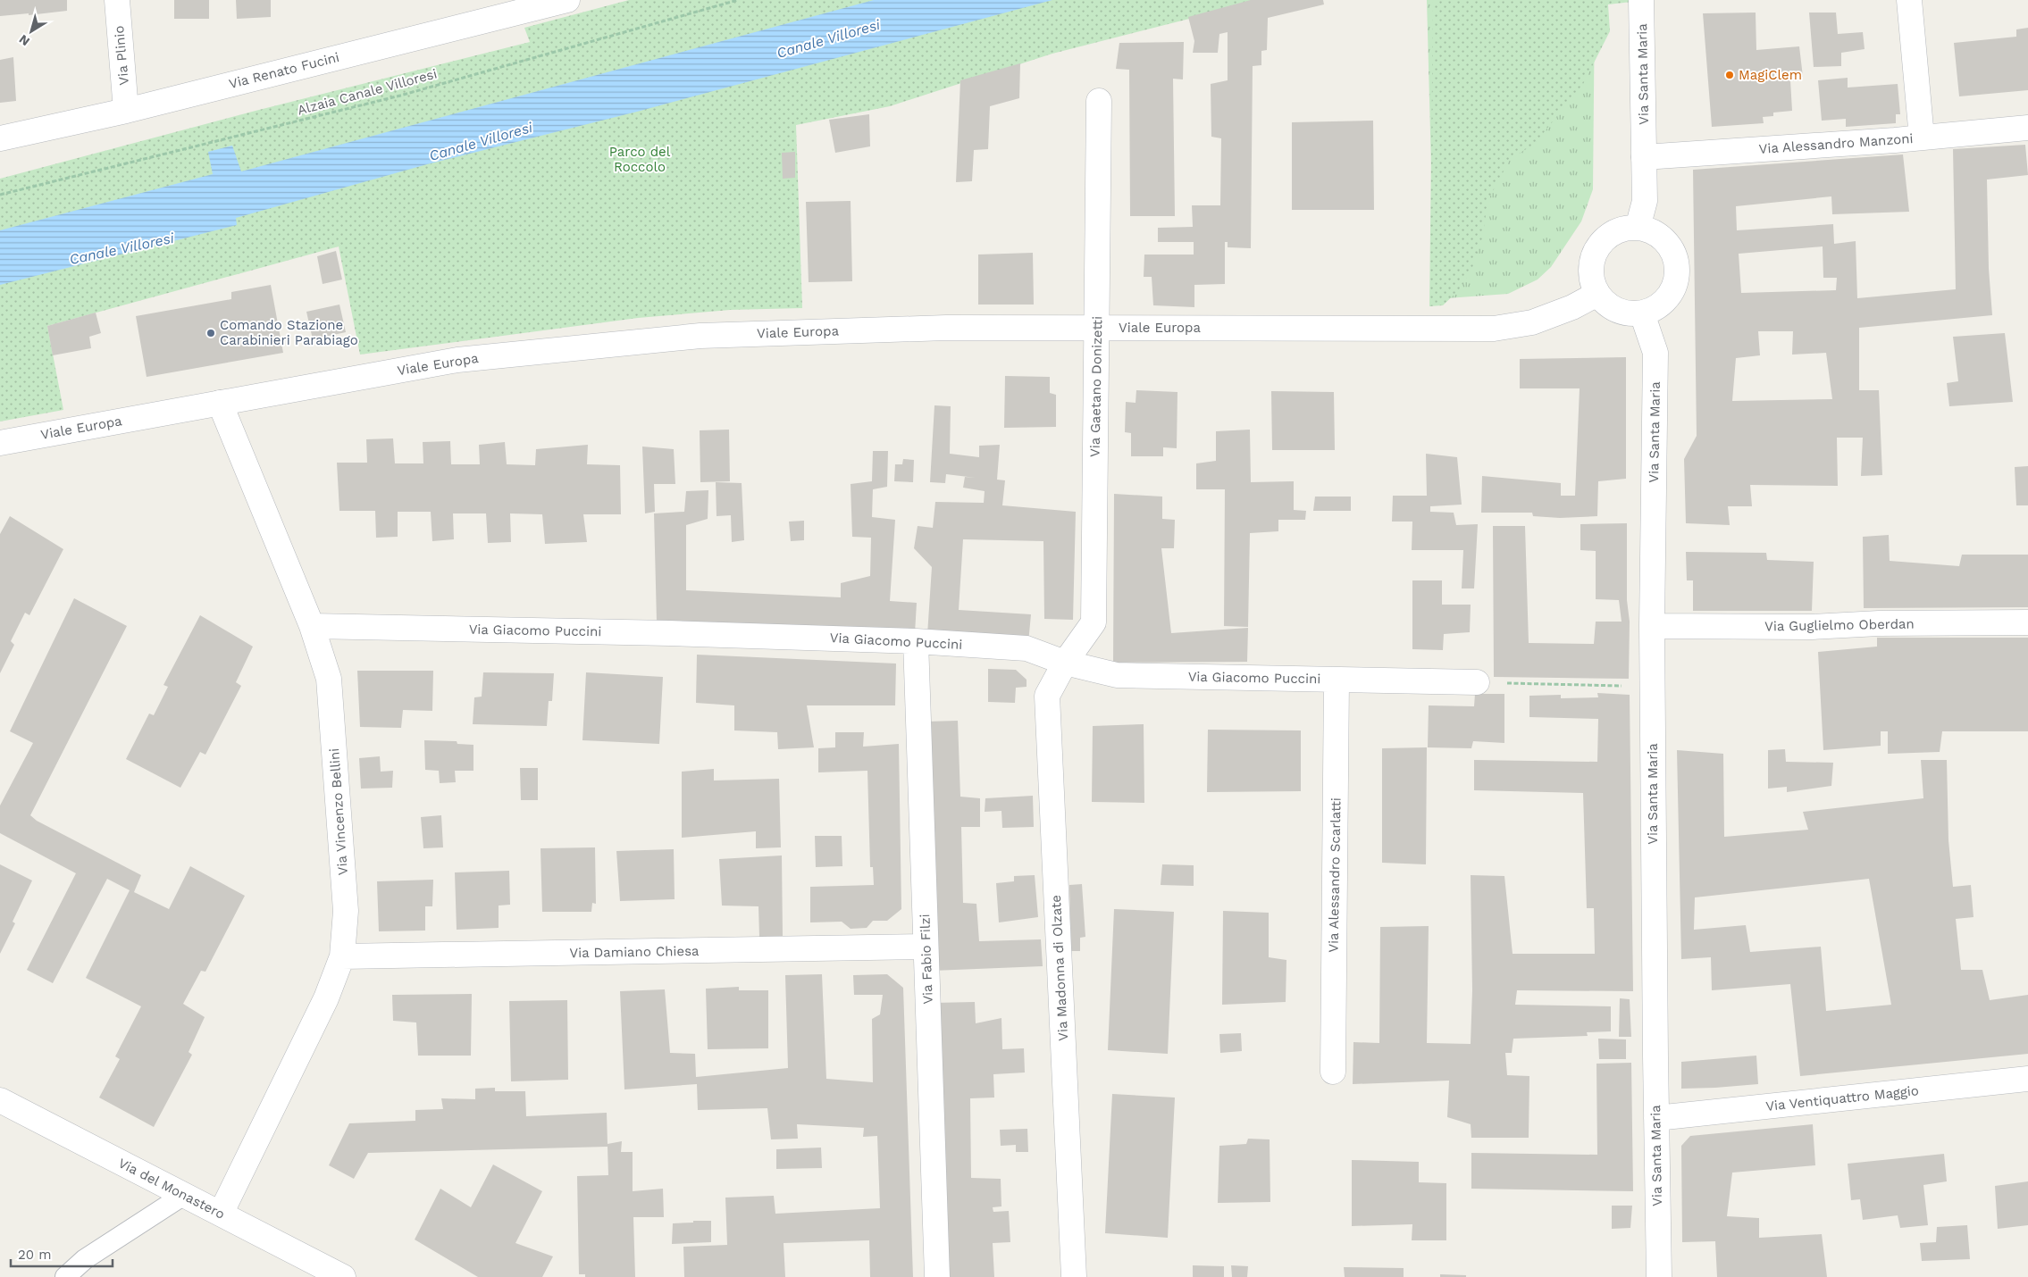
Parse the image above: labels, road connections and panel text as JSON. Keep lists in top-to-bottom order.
{
  "streets": {
    "street": [
      "Via Plinio",
      "Via Renato Fucini",
      "Via Santa Maria",
      "Via Alessandro Manzoni",
      "Viale Europa",
      "Via Gaetano Donizetti",
      "Via Guglielmo Oberdan",
      "Via Giacomo Puccini",
      "Via Vincenzo Bellini",
      "Via Alessandro Scarlatti",
      "Via Damiano Chiesa",
      "Via Fabio Filzi",
      "Via Madonna di Olzate",
      "Via Ventiquattro Maggio",
      "Via del Monastero"
    ],
    "path": ["Alzaia Canale Villoresi"]
  },
  "crossings": [
    ["Via Plinio", "Via Renato Fucini"],
    ["Via Santa Maria", "Via Alessandro Manzoni"],
    ["Via Santa Maria", "Viale Europa"],
    ["Via Santa Maria", "Via Guglielmo Oberdan"],
    ["Via Santa Maria", "Via Ventiquattro Maggio"],
    ["Viale Europa", "Via Gaetano Donizetti"],
    ["Viale Europa", "Via Vincenzo Bellini"],
    ["Via Gaetano Donizetti", "Via Giacomo Puccini"],
    ["Via Gaetano Donizetti", "Via Madonna di Olzate"],
    ["Via Giacomo Puccini", "Via Vincenzo Bellini"],
    ["Via Giacomo Puccini", "Via Alessandro Scarlatti"],
    ["Via Giacomo Puccini", "Via Fabio Filzi"],
    ["Via Giacomo Puccini", "Via Madonna di Olzate"],
    ["Via Vincenzo Bellini", "Via Damiano Chiesa"],
    ["Via Vincenzo Bellini", "Via del Monastero"],
    ["Via Damiano Chiesa", "Via Fabio Filzi"]
  ],
  "water": ["Canale Villoresi"],
  "parks": ["Parco del Roccolo"],
  "places": ["MagiClem", "Comando Stazione Carabinieri Parabiago"],
  "scale_bar": "20 m",
  "north": "bottom left"
}
